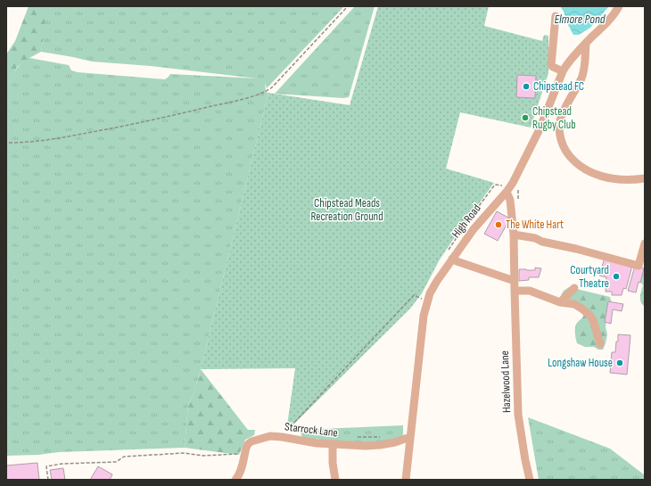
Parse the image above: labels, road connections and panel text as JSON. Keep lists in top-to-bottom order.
{
  "streets": {
    "street": ["High Road", "Hazelwood Lane", "Starrock Lane"]
  },
  "crossings": [
    ["High Road", "Hazelwood Lane"],
    ["High Road", "Starrock Lane"]
  ],
  "water": ["Elmore Pond"],
  "parks": ["Chipstead Meads Recreation Ground"],
  "places": [
    "Chipstead FC",
    "Chipstead Rugby Club",
    "The White Hart",
    "Courtyard Theatre",
    "Longshaw House"
  ]
}
